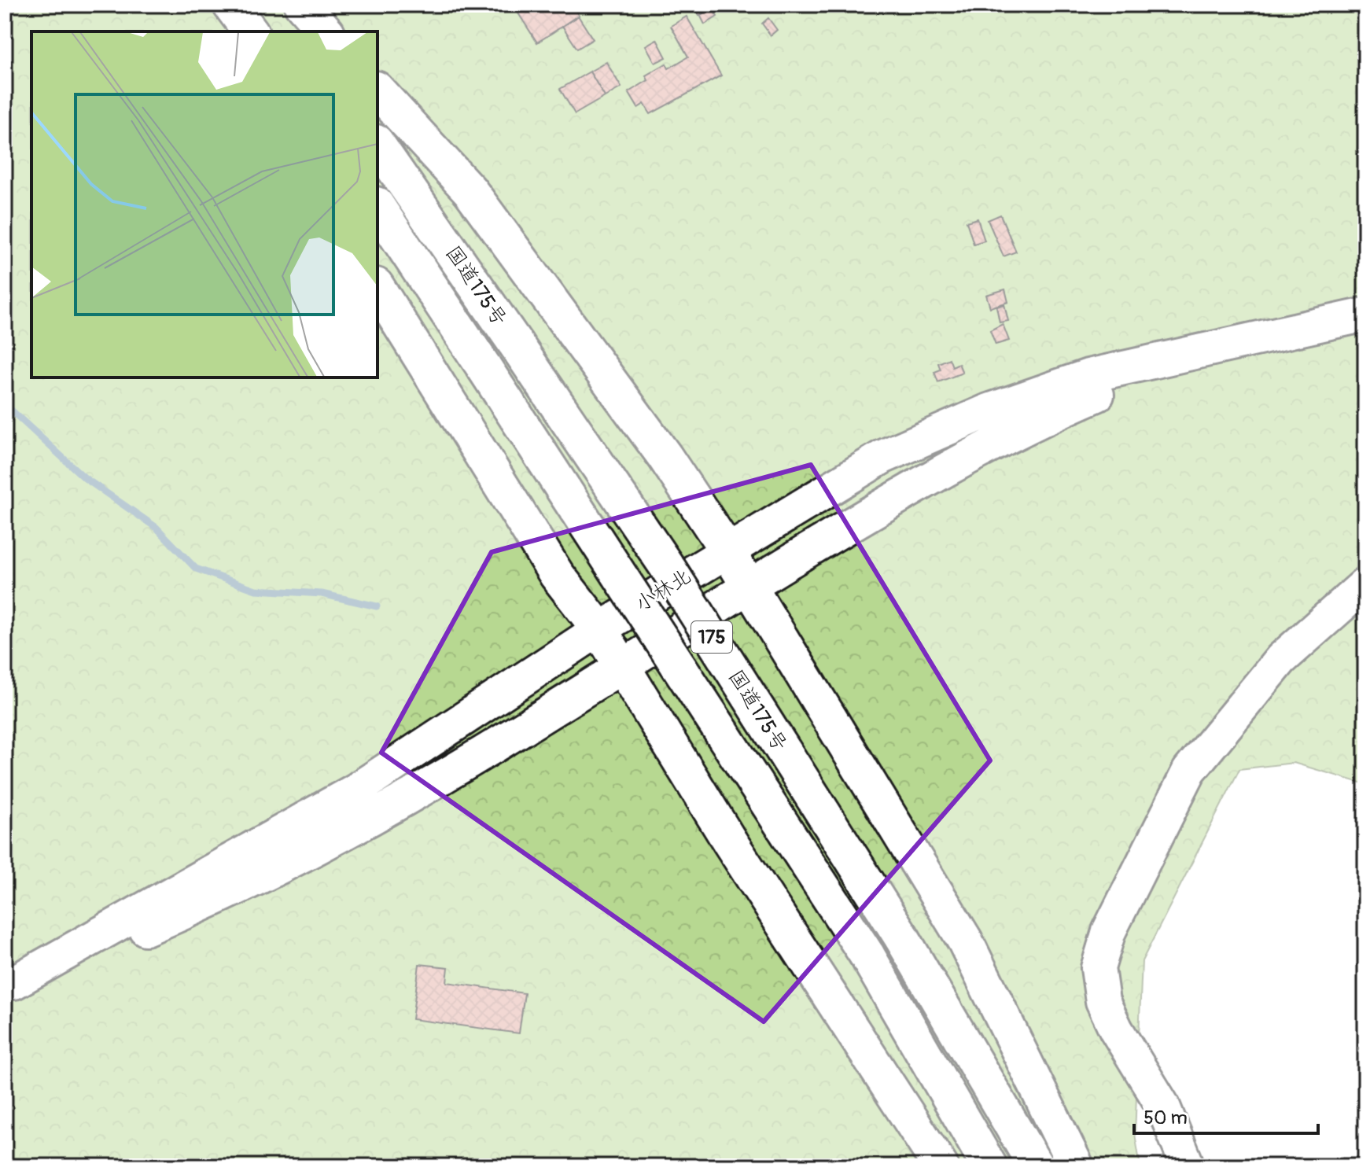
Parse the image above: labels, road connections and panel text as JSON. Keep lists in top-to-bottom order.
{
  "streets": {
    "highway": ["国道175号", "175"],
    "street": ["小林北"]
  },
  "scale_bar": "50 m"
}
